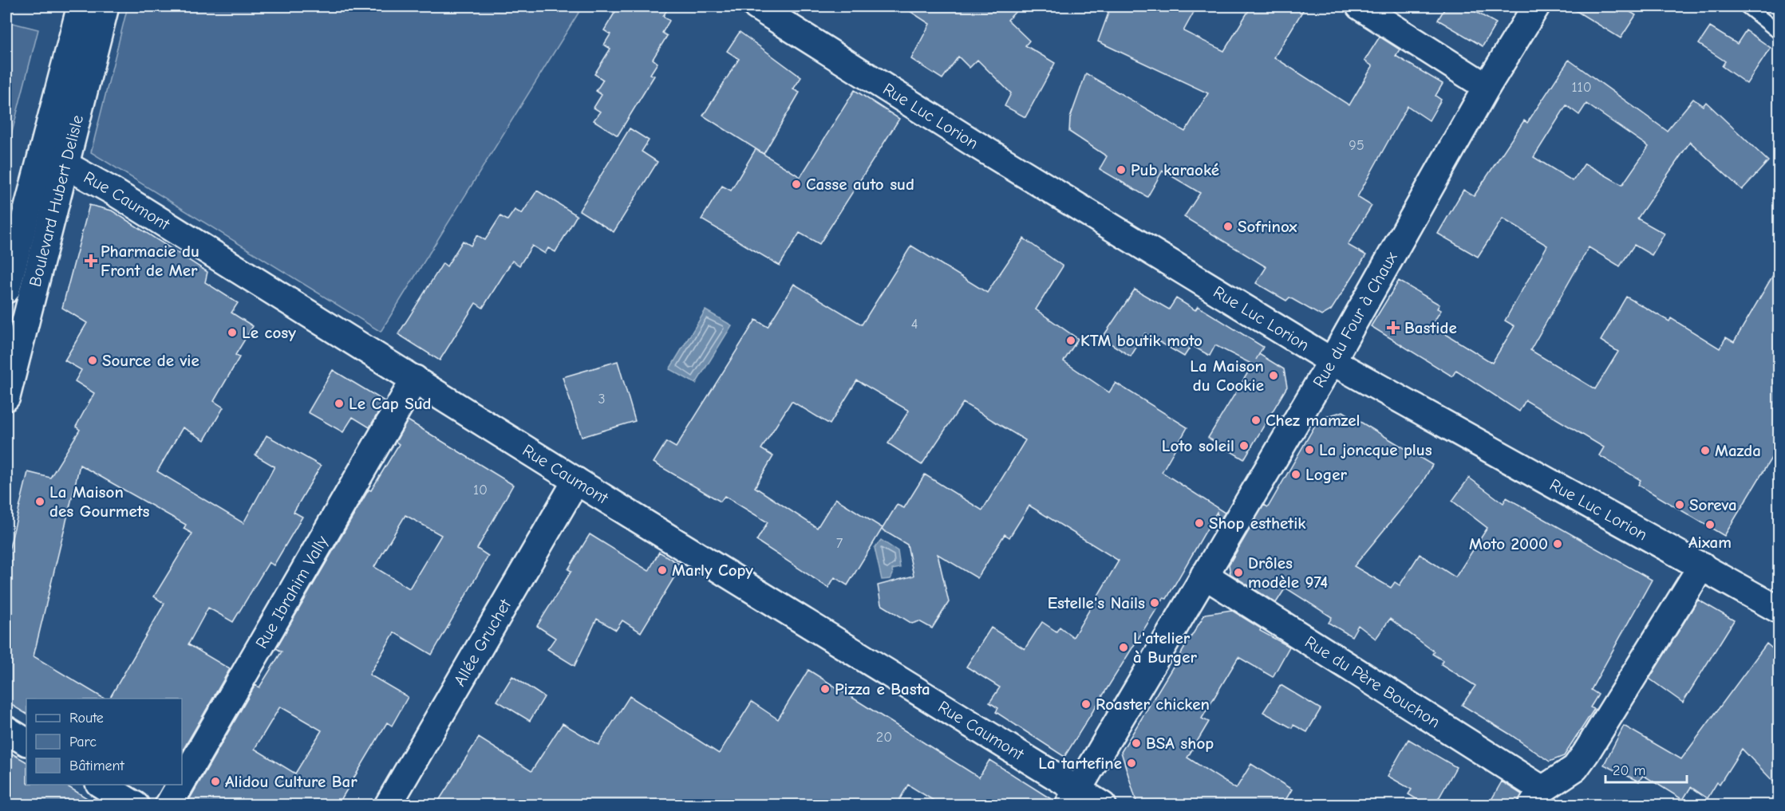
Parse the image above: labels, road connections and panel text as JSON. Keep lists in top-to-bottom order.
{
  "streets": {
    "street": [
      "Rue Luc Lorion",
      "Rue Caumont",
      "Boulevard Hubert Delisle",
      "Rue du Four à Chaux",
      "Rue Ibrahim Vally",
      "Allée Gruchet",
      "Rue du Père Bouchon"
    ]
  },
  "crossings": [
    ["Rue Luc Lorion", "Rue du Four à Chaux"],
    ["Rue Luc Lorion", "Rue du Père Bouchon"],
    ["Rue Caumont", "Boulevard Hubert Delisle"],
    ["Rue Caumont", "Rue du Four à Chaux"],
    ["Rue Caumont", "Rue Ibrahim Vally"],
    ["Rue Caumont", "Allée Gruchet"],
    ["Rue du Four à Chaux", "Rue du Père Bouchon"]
  ],
  "places": {
    "other": [
      "Pub karaoké",
      "Casse auto sud",
      "Sofrinox",
      "Le cosy",
      "KTM boutik moto",
      "Source de vie",
      "La Maison du Cookie",
      "Le Cap Sud",
      "Chez mamzel",
      "Loto soleil",
      "La joncque plus",
      "Mazda",
      "Loger",
      "La Maison des Gourmets",
      "Soreva",
      "Shop esthetik",
      "Aixam",
      "Moto 2000",
      "Marly Copy",
      "Drôles modèle 974",
      "Estelle's Nails",
      "L'atelier à Burger",
      "Pizza e Basta",
      "Roaster chicken",
      "BSA shop",
      "La tartefine",
      "Alidou Culture Bar"
    ],
    "health": ["Pharmacie du Front de Mer", "Bastide"]
  },
  "house_numbers": [
    "110",
    "95",
    "4",
    "3",
    "10",
    "7",
    "20"
  ],
  "legend": ["Route", "Parc", "Bâtiment"],
  "scale_bar": "20 m"
}
